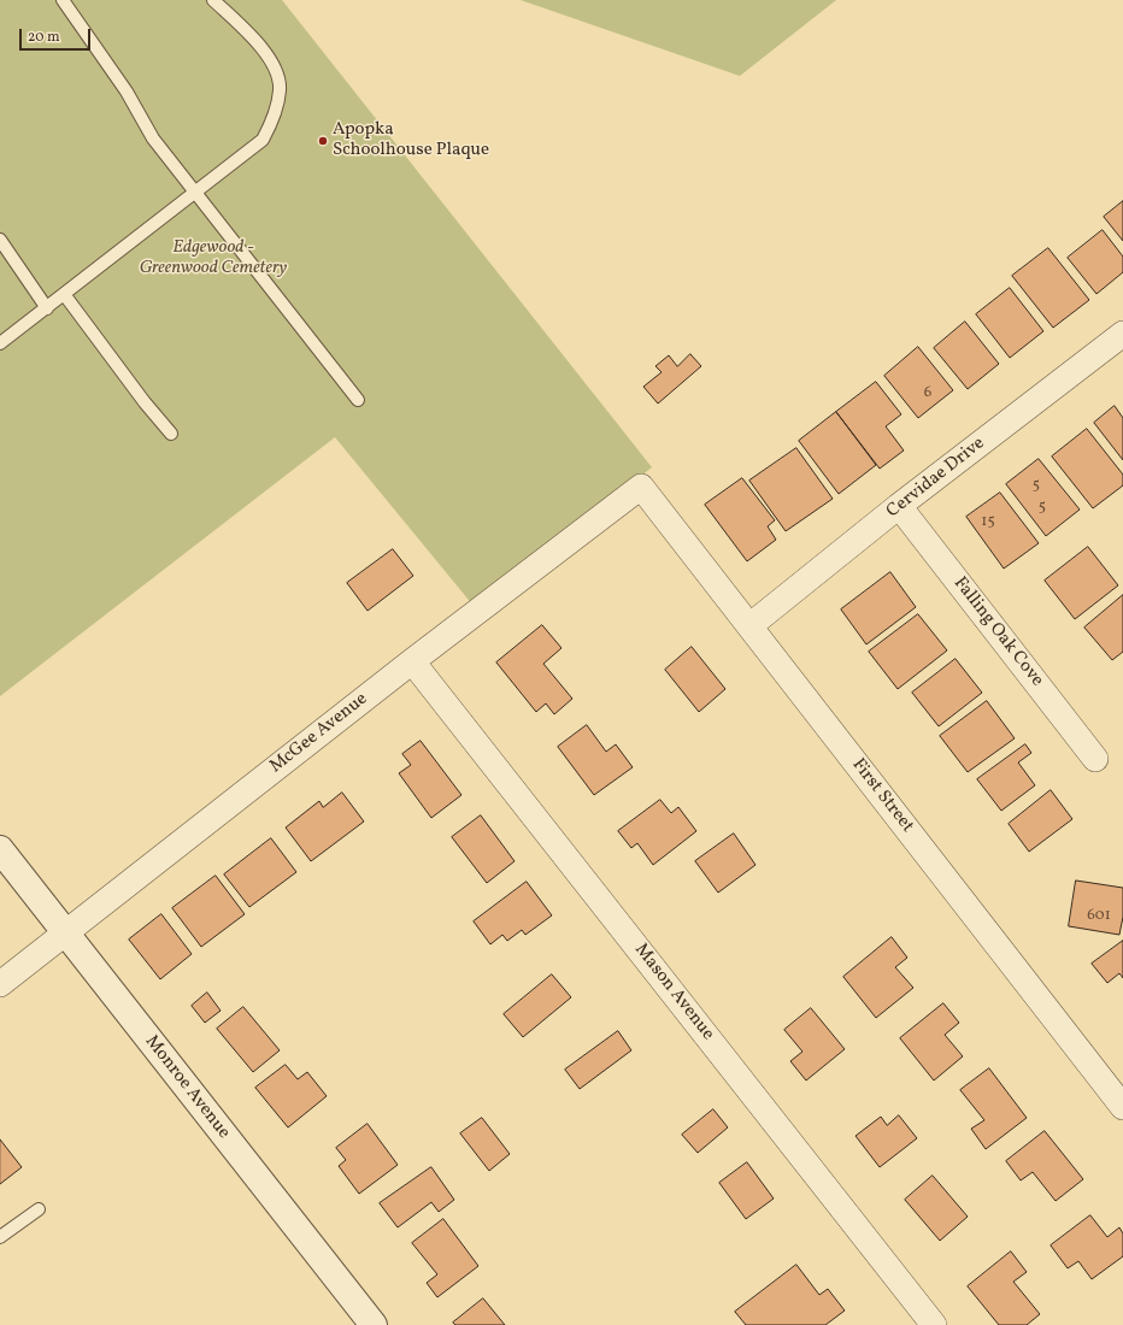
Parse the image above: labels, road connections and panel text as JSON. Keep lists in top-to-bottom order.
{
  "streets": {
    "street": [
      "Cervidae Drive",
      "Falling Oak Cove",
      "McGee Avenue",
      "First Street",
      "Mason Avenue",
      "Monroe Avenue"
    ]
  },
  "crossings": [
    ["Cervidae Drive", "Falling Oak Cove"],
    ["Cervidae Drive", "First Street"],
    ["McGee Avenue", "First Street"],
    ["McGee Avenue", "Mason Avenue"],
    ["McGee Avenue", "Monroe Avenue"]
  ],
  "parks": ["Edgewood - Greenwood Cemetery"],
  "places": ["Apopka Schoolhouse Plaque"],
  "house_numbers": [
    "6",
    "5",
    "5",
    "15",
    "601"
  ],
  "scale_bar": "20 m"
}
